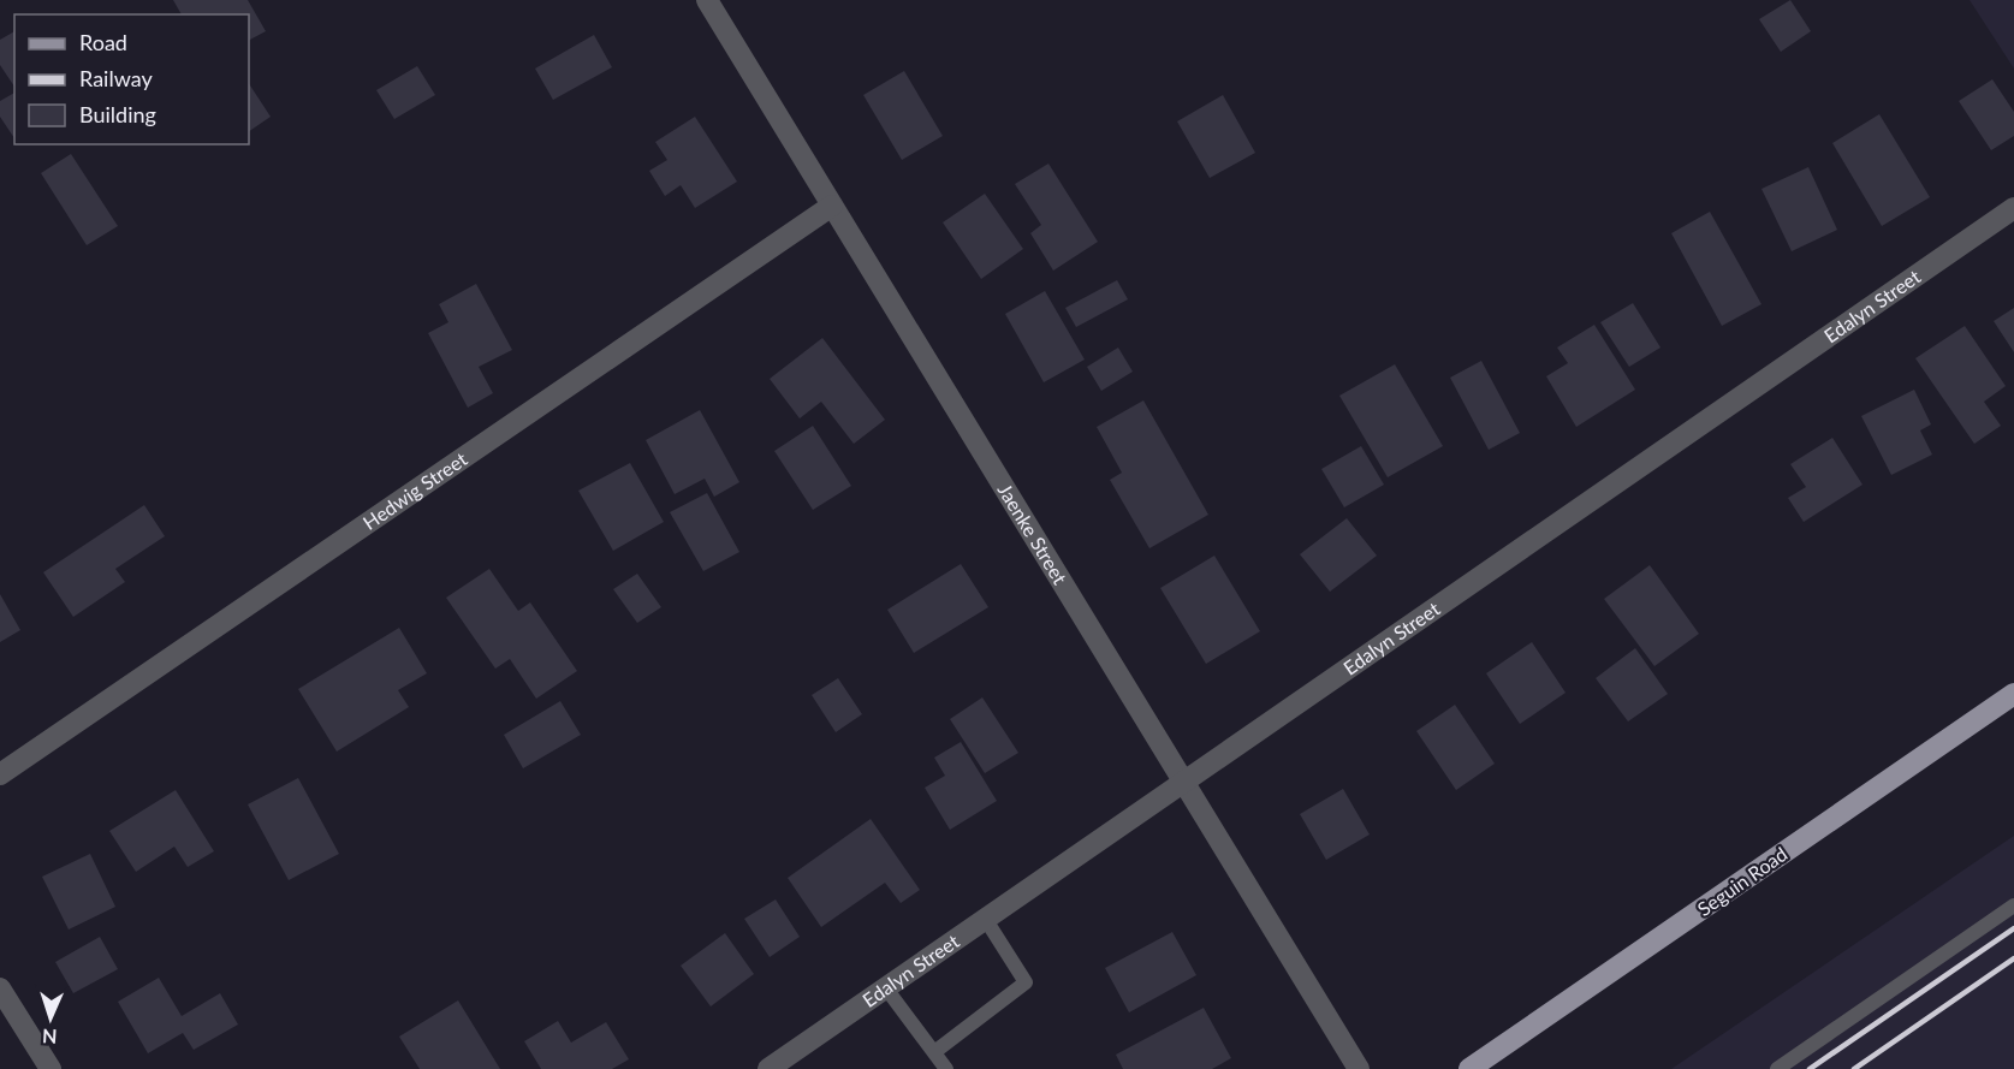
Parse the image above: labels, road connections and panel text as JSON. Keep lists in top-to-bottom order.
{
  "streets": {
    "main road": ["Seguin Road"],
    "street": ["Edalyn Street", "Hedwig Street", "Jaenke Street"]
  },
  "crossings": [
    ["Edalyn Street", "Jaenke Street"],
    ["Hedwig Street", "Jaenke Street"]
  ],
  "legend": ["Road", "Railway", "Building"],
  "north": "bottom"
}
